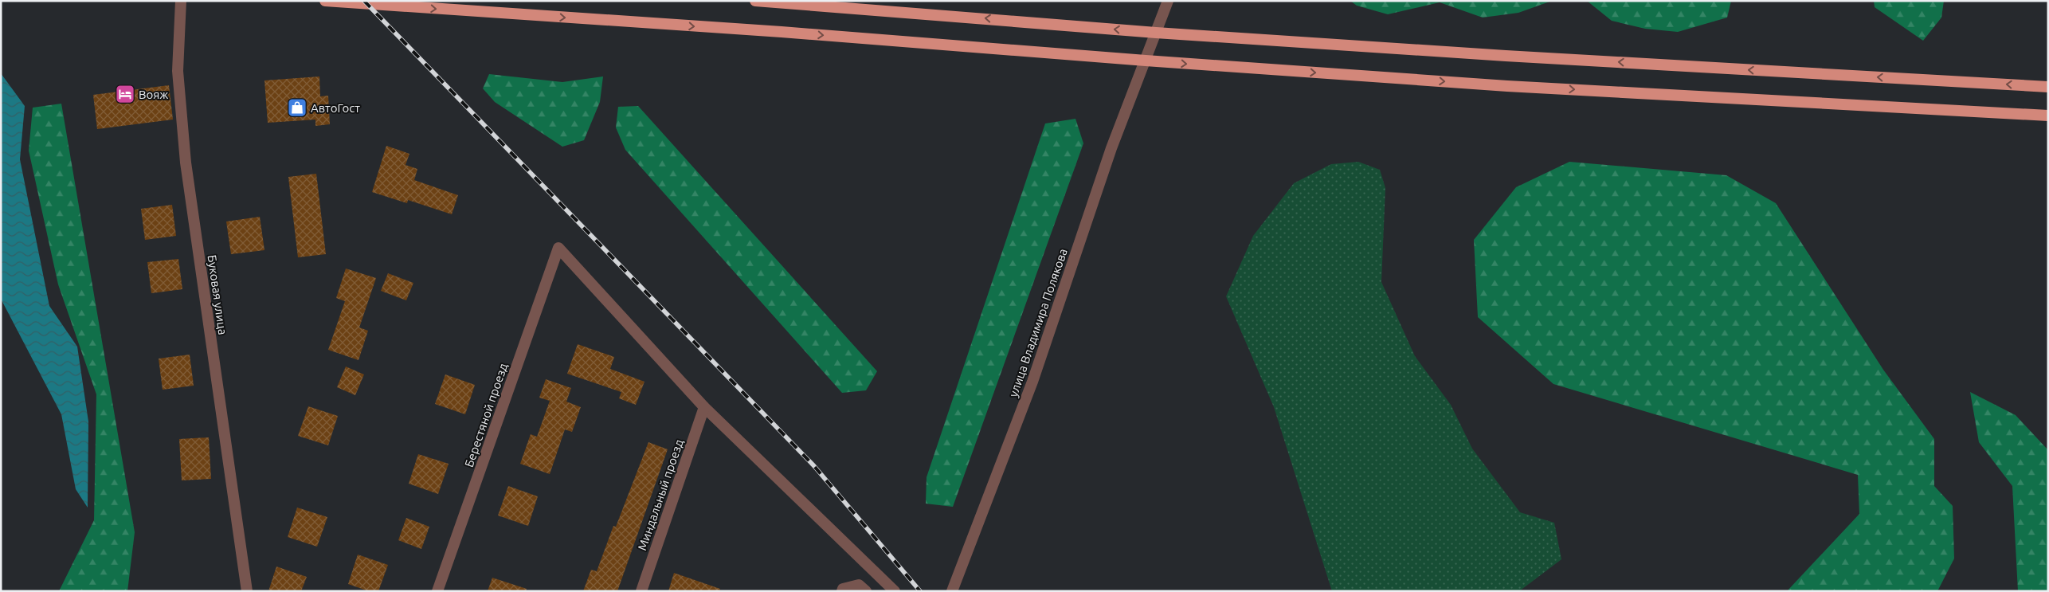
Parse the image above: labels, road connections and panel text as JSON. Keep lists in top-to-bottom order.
{
  "streets": {
    "street": [
      "Буковая улица",
      "улица Владимира Полякова",
      "Берестяной проезд",
      "Миндальный проезд"
    ]
  },
  "crossings": [
    ["Берестяной проезд", "Миндальный проезд"]
  ],
  "places": {
    "hotel": ["Вояж"],
    "shop": ["АвтоГост"]
  }
}
